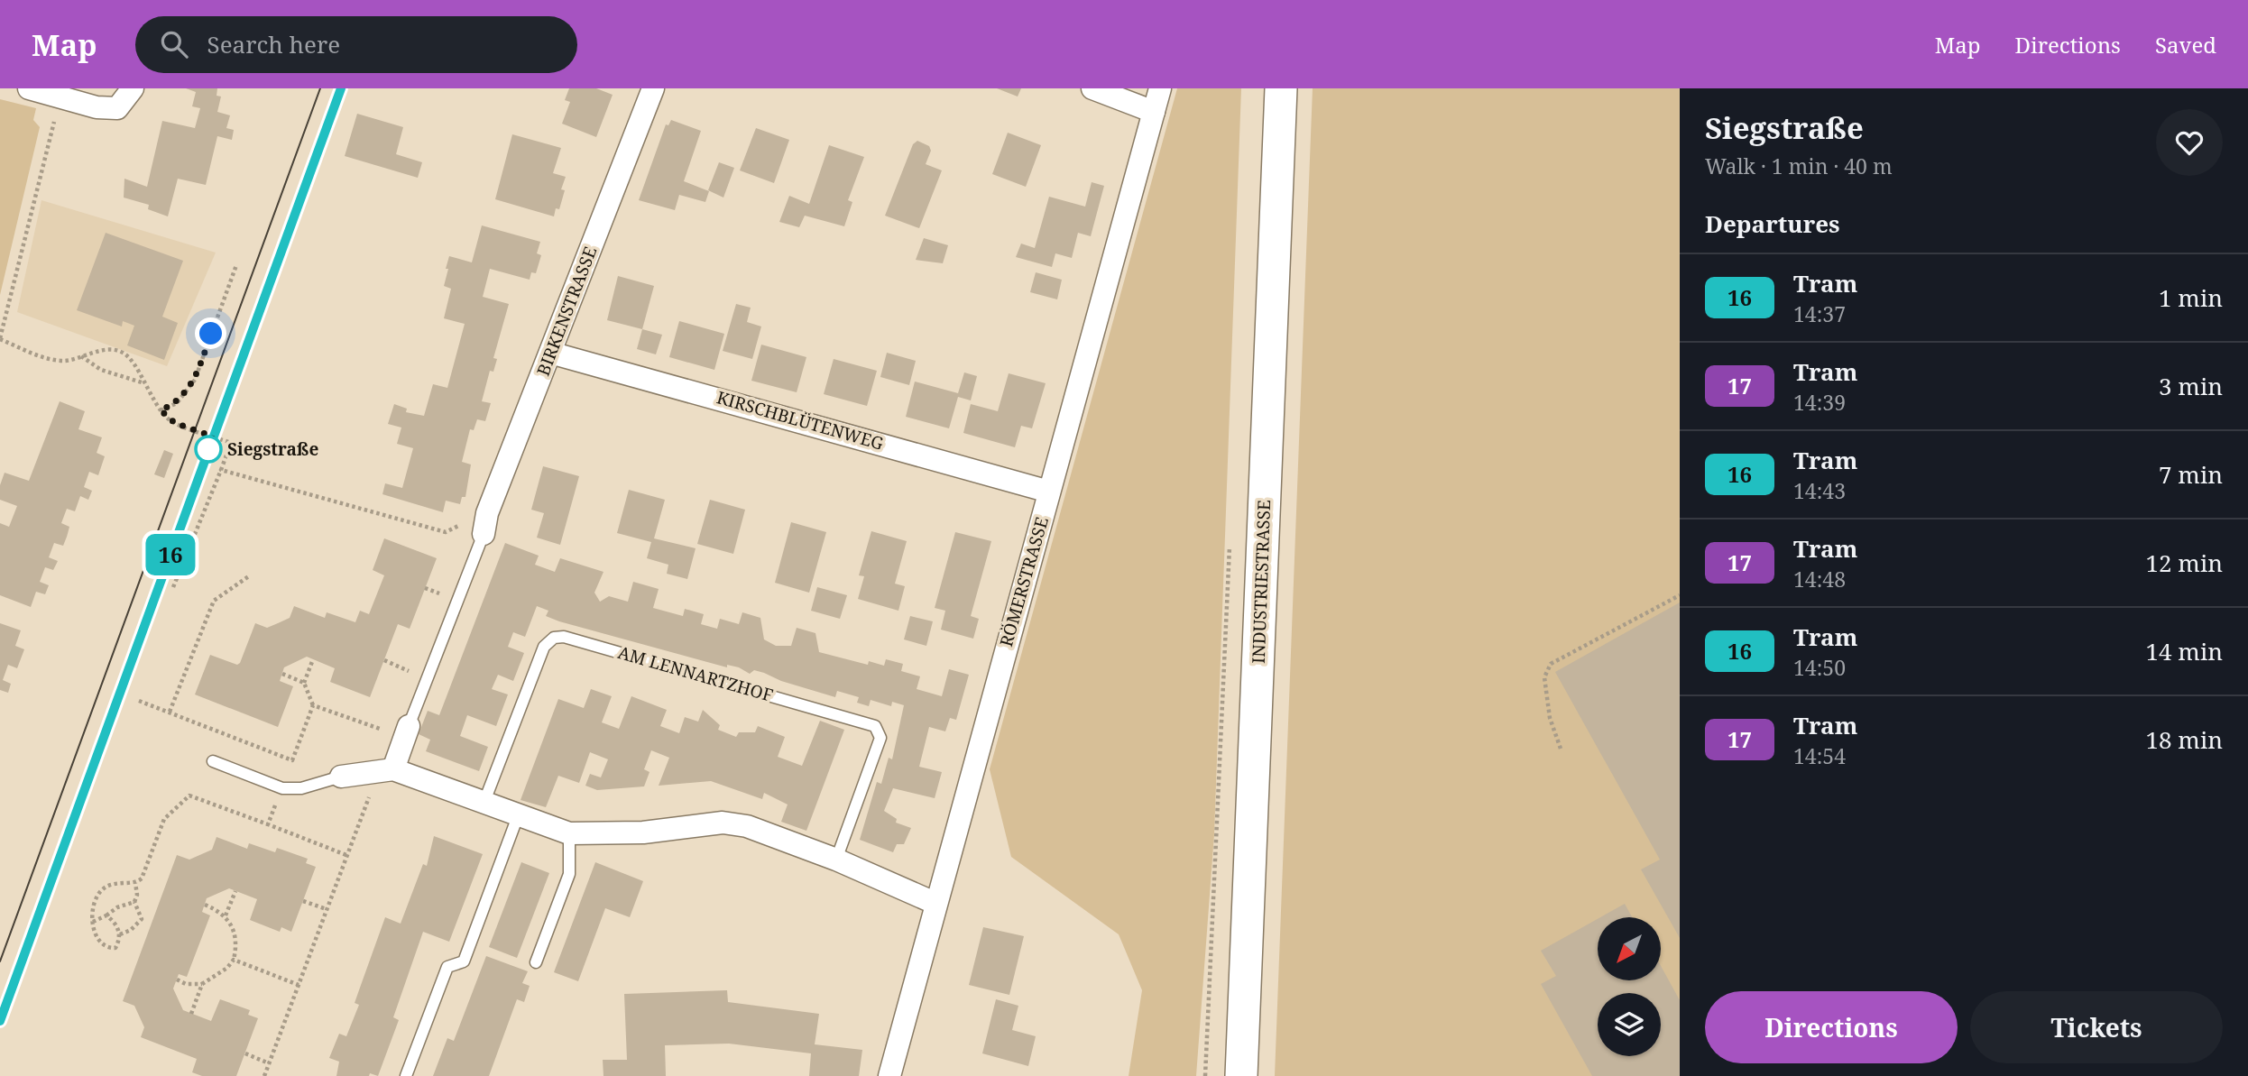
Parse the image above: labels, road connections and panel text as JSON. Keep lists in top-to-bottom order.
{
  "streets": {
    "main road": ["INDUSTRIESTRASSE"],
    "street": ["BIRKENSTRASSE", "KIRSCHBLÜTENWEG", "RÖMERSTRASSE"],
    "lane": ["AM LENNARTZHOF"]
  },
  "crossings": [
    ["BIRKENSTRASSE", "KIRSCHBLÜTENWEG"],
    ["KIRSCHBLÜTENWEG", "RÖMERSTRASSE"]
  ],
  "places": ["Siegstraße"],
  "lines": ["tram line 16"],
  "north": "bottom left",
  "page": {
    "header": "Map",
    "search": "Search here",
    "nav": ["Map", "Directions", "Saved"],
    "on_map": "16",
    "heading": [
      ["Siegstraße", "Walk · 1 min · 40 m"],
      "Departures"
    ],
    "list": [
      {
        "mark": "16",
        "name": "Tram",
        "note": "14:37",
        "value": "1 min"
      },
      {
        "mark": "17",
        "name": "Tram",
        "note": "14:39",
        "value": "3 min"
      },
      {
        "mark": "16",
        "name": "Tram",
        "note": "14:43",
        "value": "7 min"
      },
      {
        "mark": "17",
        "name": "Tram",
        "note": "14:48",
        "value": "12 min"
      },
      {
        "mark": "16",
        "name": "Tram",
        "note": "14:50",
        "value": "14 min"
      },
      {
        "mark": "17",
        "name": "Tram",
        "note": "14:54",
        "value": "18 min"
      }
    ],
    "buttons": ["Directions", "Tickets"]
  }
}
